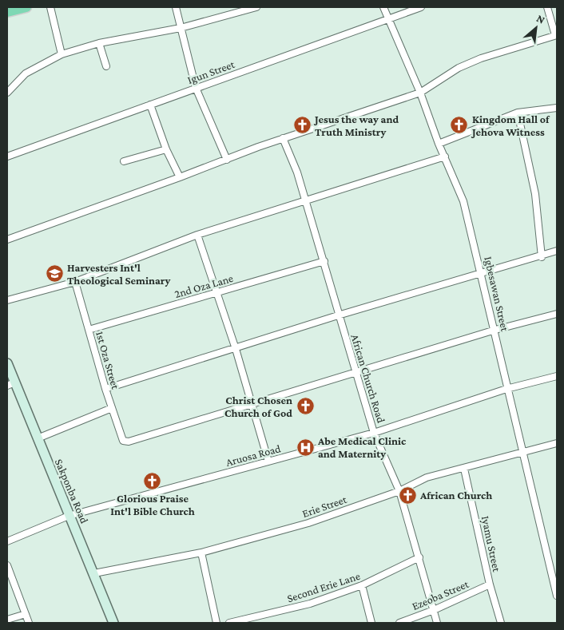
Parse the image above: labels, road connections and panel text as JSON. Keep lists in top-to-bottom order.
{
  "streets": {
    "main road": ["Sakponba Road"],
    "street": [
      "Igun Street",
      "2nd Oza Lane",
      "Igbesawan Street",
      "1st Oza Street",
      "African Church Road",
      "Aruosa Road",
      "Erie Street",
      "Iyamu Street",
      "Second Erie Lane",
      "Ezeoba Street"
    ]
  },
  "crossings": [
    ["Igun Street", "Igbesawan Street"],
    ["2nd Oza Lane", "1st Oza Street"],
    ["2nd Oza Lane", "African Church Road"],
    ["Igbesawan Street", "Aruosa Road"],
    ["Igbesawan Street", "Erie Street"],
    ["African Church Road", "Aruosa Road"],
    ["African Church Road", "Erie Street"],
    ["African Church Road", "Second Erie Lane"],
    ["African Church Road", "Ezeoba Street"],
    ["Aruosa Road", "Sakponba Road"],
    ["Sakponba Road", "Erie Street"],
    ["Erie Street", "Iyamu Street"],
    ["Iyamu Street", "Ezeoba Street"]
  ],
  "places": {
    "church": [
      "Jesus the way and Truth Ministry",
      "Kingdom Hall of Jehova Witness",
      "Christ Chosen Church of God",
      "Glorious Praise Int'l Bible Church",
      "African Church"
    ],
    "school or university": ["Harvesters Int'l Theological Seminary"],
    "hospital": ["Abe Medical Clinic and Maternity"]
  },
  "north": "top right"
}
